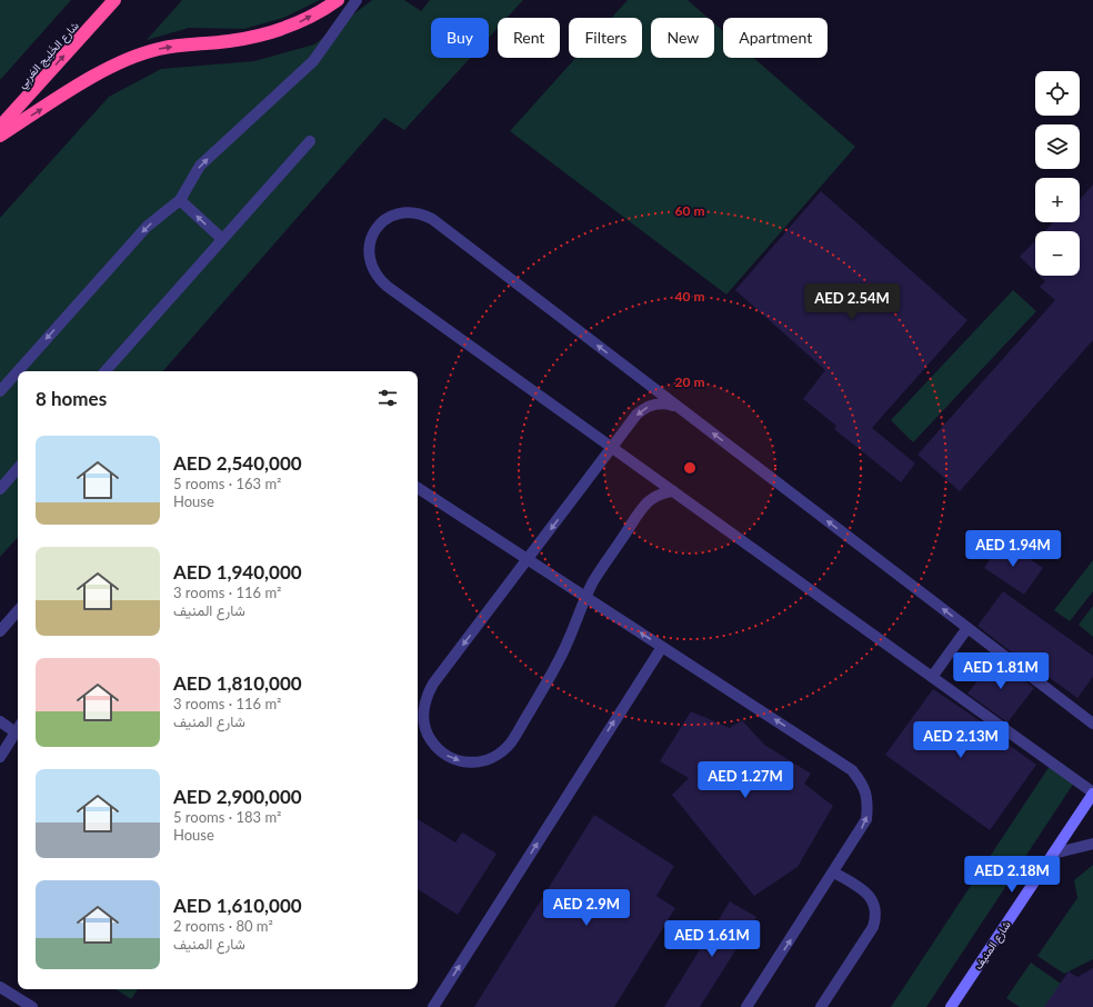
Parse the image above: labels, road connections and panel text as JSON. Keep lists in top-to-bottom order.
{
  "streets": {
    "highway": ["شارع الخَلِيج العَربِي"],
    "street": ["شارع المنيف"]
  },
  "one_way": ["شارع الخَلِيج العَربِي"],
  "page": {
    "chip": [
      "Buy",
      "Rent",
      "Filters",
      "New",
      "Apartment"
    ],
    "map_buttons": ["+", "−"],
    "price": [
      "AED 2.54M",
      "AED 1.94M",
      "AED 1.81M",
      "AED 2.13M",
      "AED 1.27M",
      "AED 2.18M",
      "AED 2.9M",
      "AED 1.61M"
    ],
    "heading": "8 homes",
    "list": [
      {
        "name": "AED 2,540,000",
        "note": "5 rooms · 163 m² · House"
      },
      {
        "name": "AED 1,940,000",
        "note": "3 rooms · 116 m² · شارع المنيف"
      },
      {
        "name": "AED 1,810,000",
        "note": "3 rooms · 116 m² · شارع المنيف"
      },
      {
        "name": "AED 2,900,000",
        "note": "5 rooms · 183 m² · House"
      },
      {
        "name": "AED 1,610,000",
        "note": "2 rooms · 80 m² · شارع المنيف"
      }
    ]
  },
  "rings": ["60 m", "40 m", "20 m"]
}
